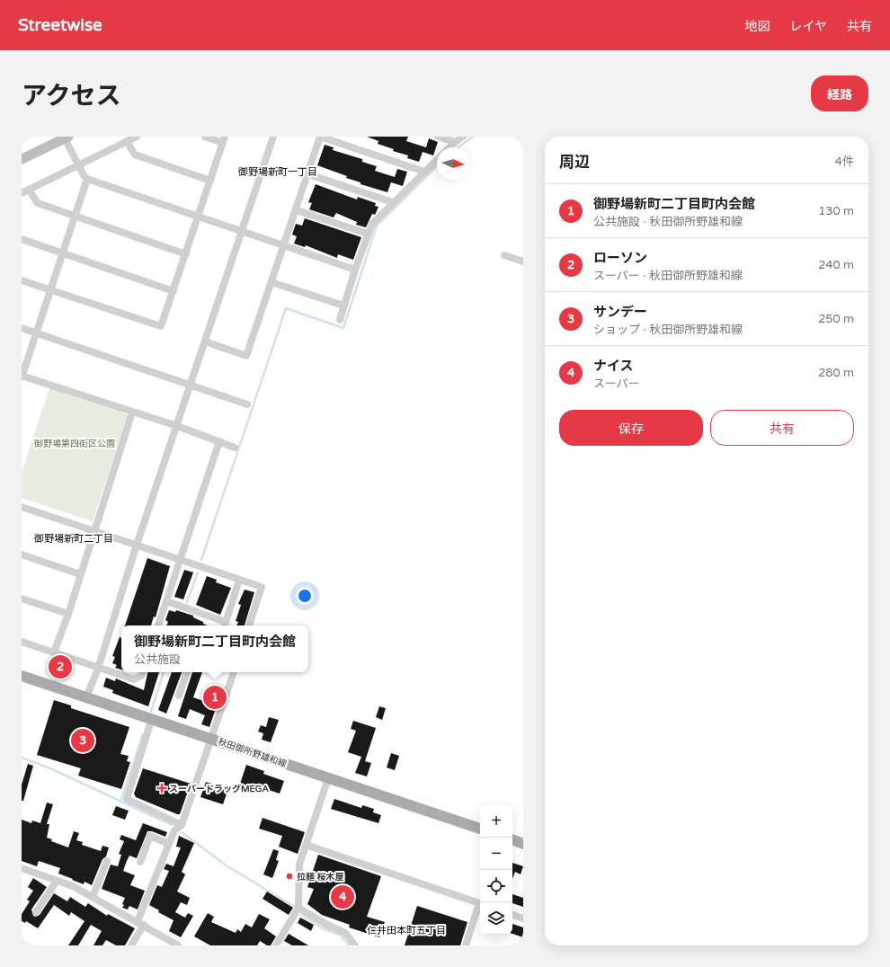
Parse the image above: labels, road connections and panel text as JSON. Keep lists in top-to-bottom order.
{
  "streets": {
    "main road": ["秋田御所野雄和線"]
  },
  "districts": ["御野場新町一丁目", "御野場新町二丁目", "仁井田本町五丁目"],
  "parks": ["御野場第四街区公園"],
  "places": {
    "health": ["スーパードラッグMEGA"],
    "other": ["拉麺 桜木屋"]
  },
  "north": "right",
  "page": {
    "header": "Streetwise",
    "nav": ["地図", "レイヤ", "共有"],
    "title": "アクセス",
    "buttons": [
      "経路",
      ["保存", "共有"]
    ],
    "heading": ["周辺", "4件"],
    "list": [
      {
        "mark": "1",
        "name": "御野場新町二丁目町内会館",
        "note": "公共施設 · 秋田御所野雄和線",
        "value": "130 m"
      },
      {
        "mark": "2",
        "name": "ローソン",
        "note": "スーパー · 秋田御所野雄和線",
        "value": "240 m"
      },
      {
        "mark": "3",
        "name": "サンデー",
        "note": "ショップ · 秋田御所野雄和線",
        "value": "250 m"
      },
      {
        "mark": "4",
        "name": "ナイス",
        "note": "スーパー",
        "value": "280 m"
      }
    ],
    "popup": ["御野場新町二丁目町内会館", "公共施設"],
    "pins": [
      "2",
      "1",
      "3",
      "4"
    ],
    "map_buttons": ["+", "−"]
  }
}
